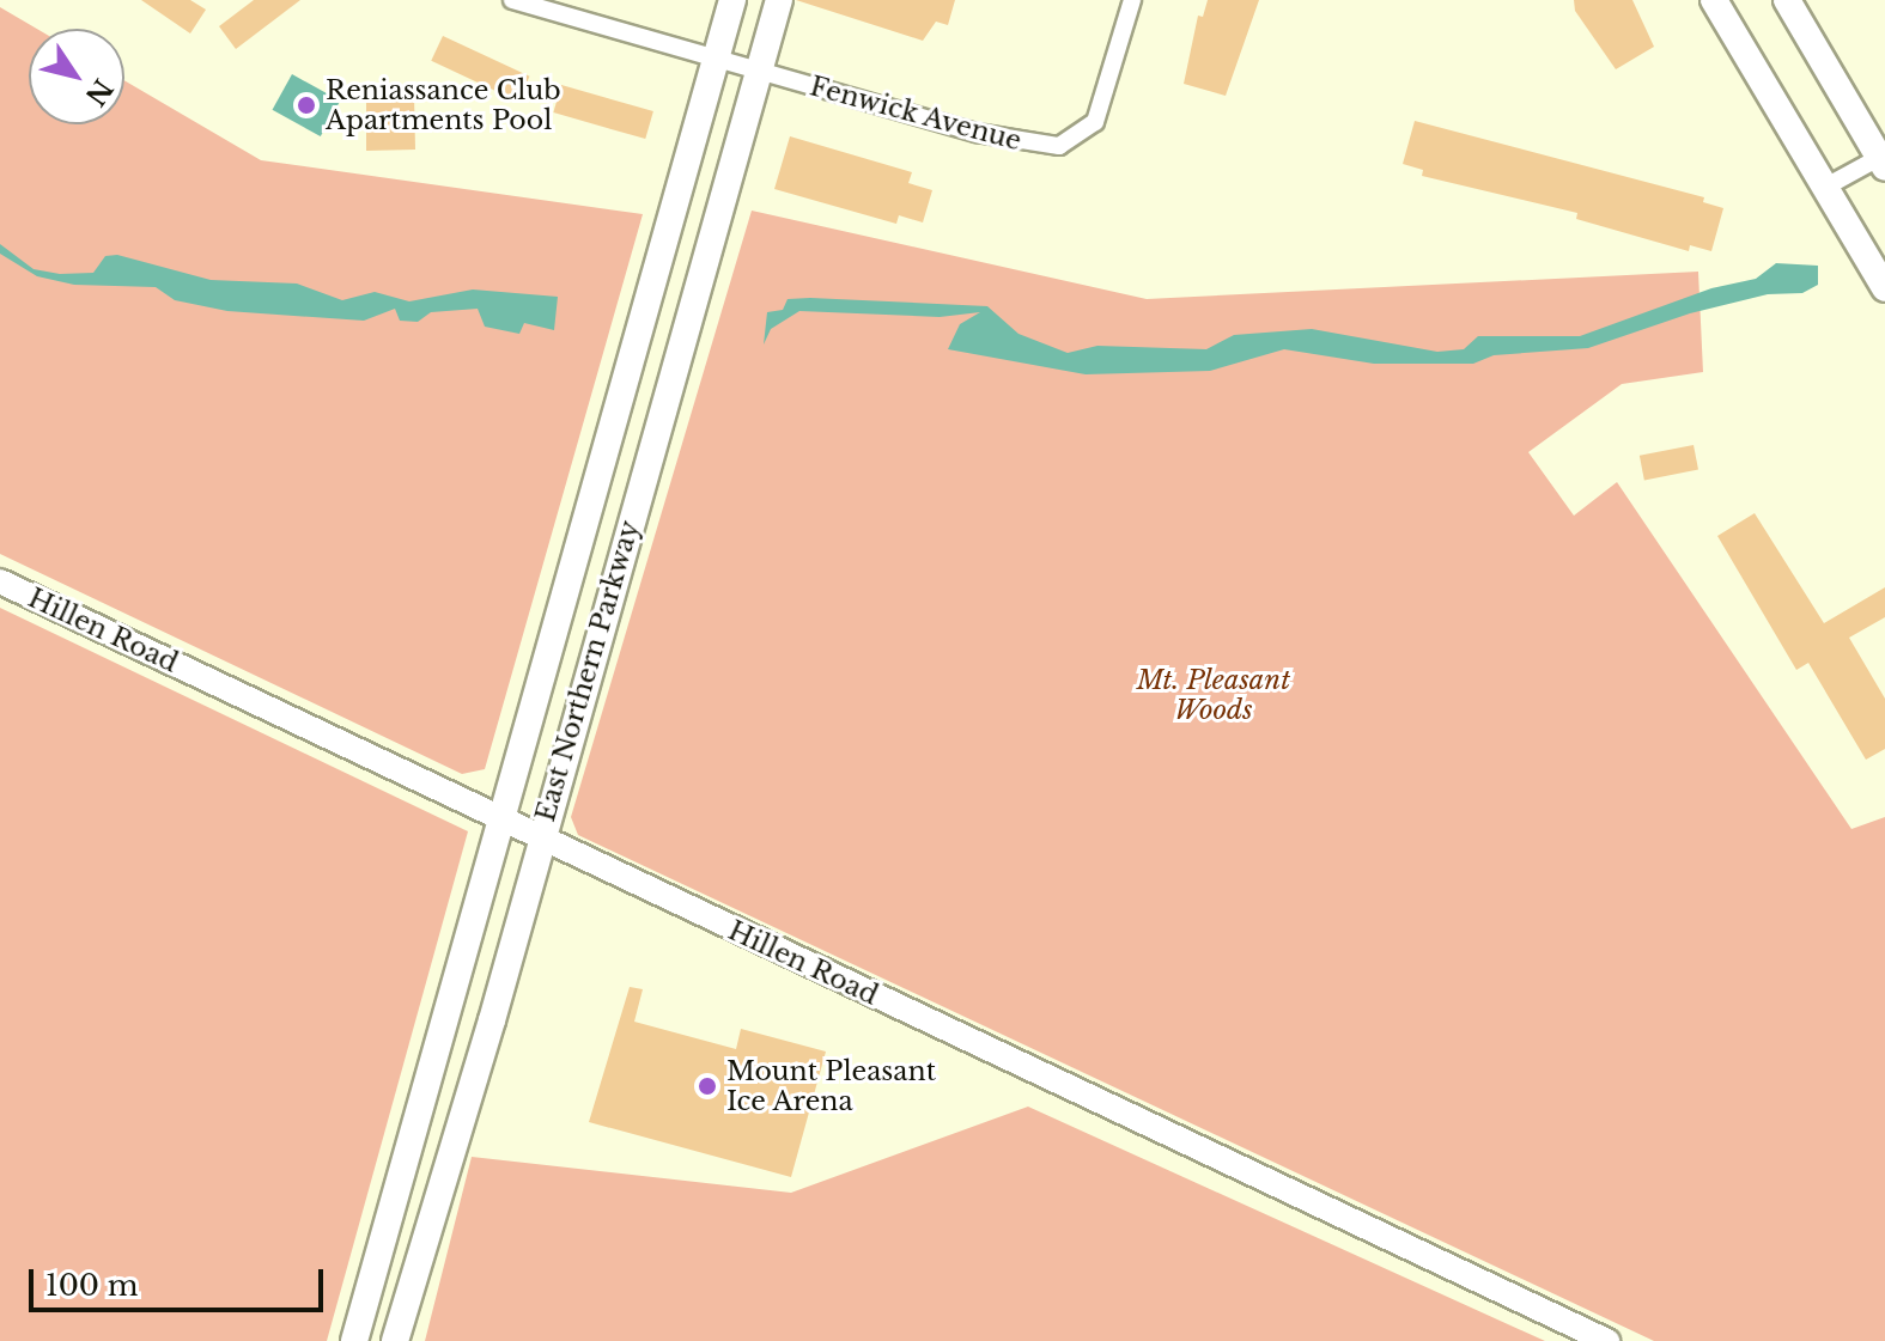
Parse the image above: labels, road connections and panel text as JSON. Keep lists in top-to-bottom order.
{
  "streets": {
    "main road": ["East Northern Parkway"],
    "street": ["Fenwick Avenue", "Hillen Road"]
  },
  "crossings": [
    ["Fenwick Avenue", "East Northern Parkway"],
    ["Hillen Road", "East Northern Parkway"]
  ],
  "parks": ["Mt. Pleasant Woods"],
  "places": ["Reniassance Club Apartments Pool", "Mount Pleasant Ice Arena"],
  "scale_bar": "100 m",
  "north": "bottom right"
}
